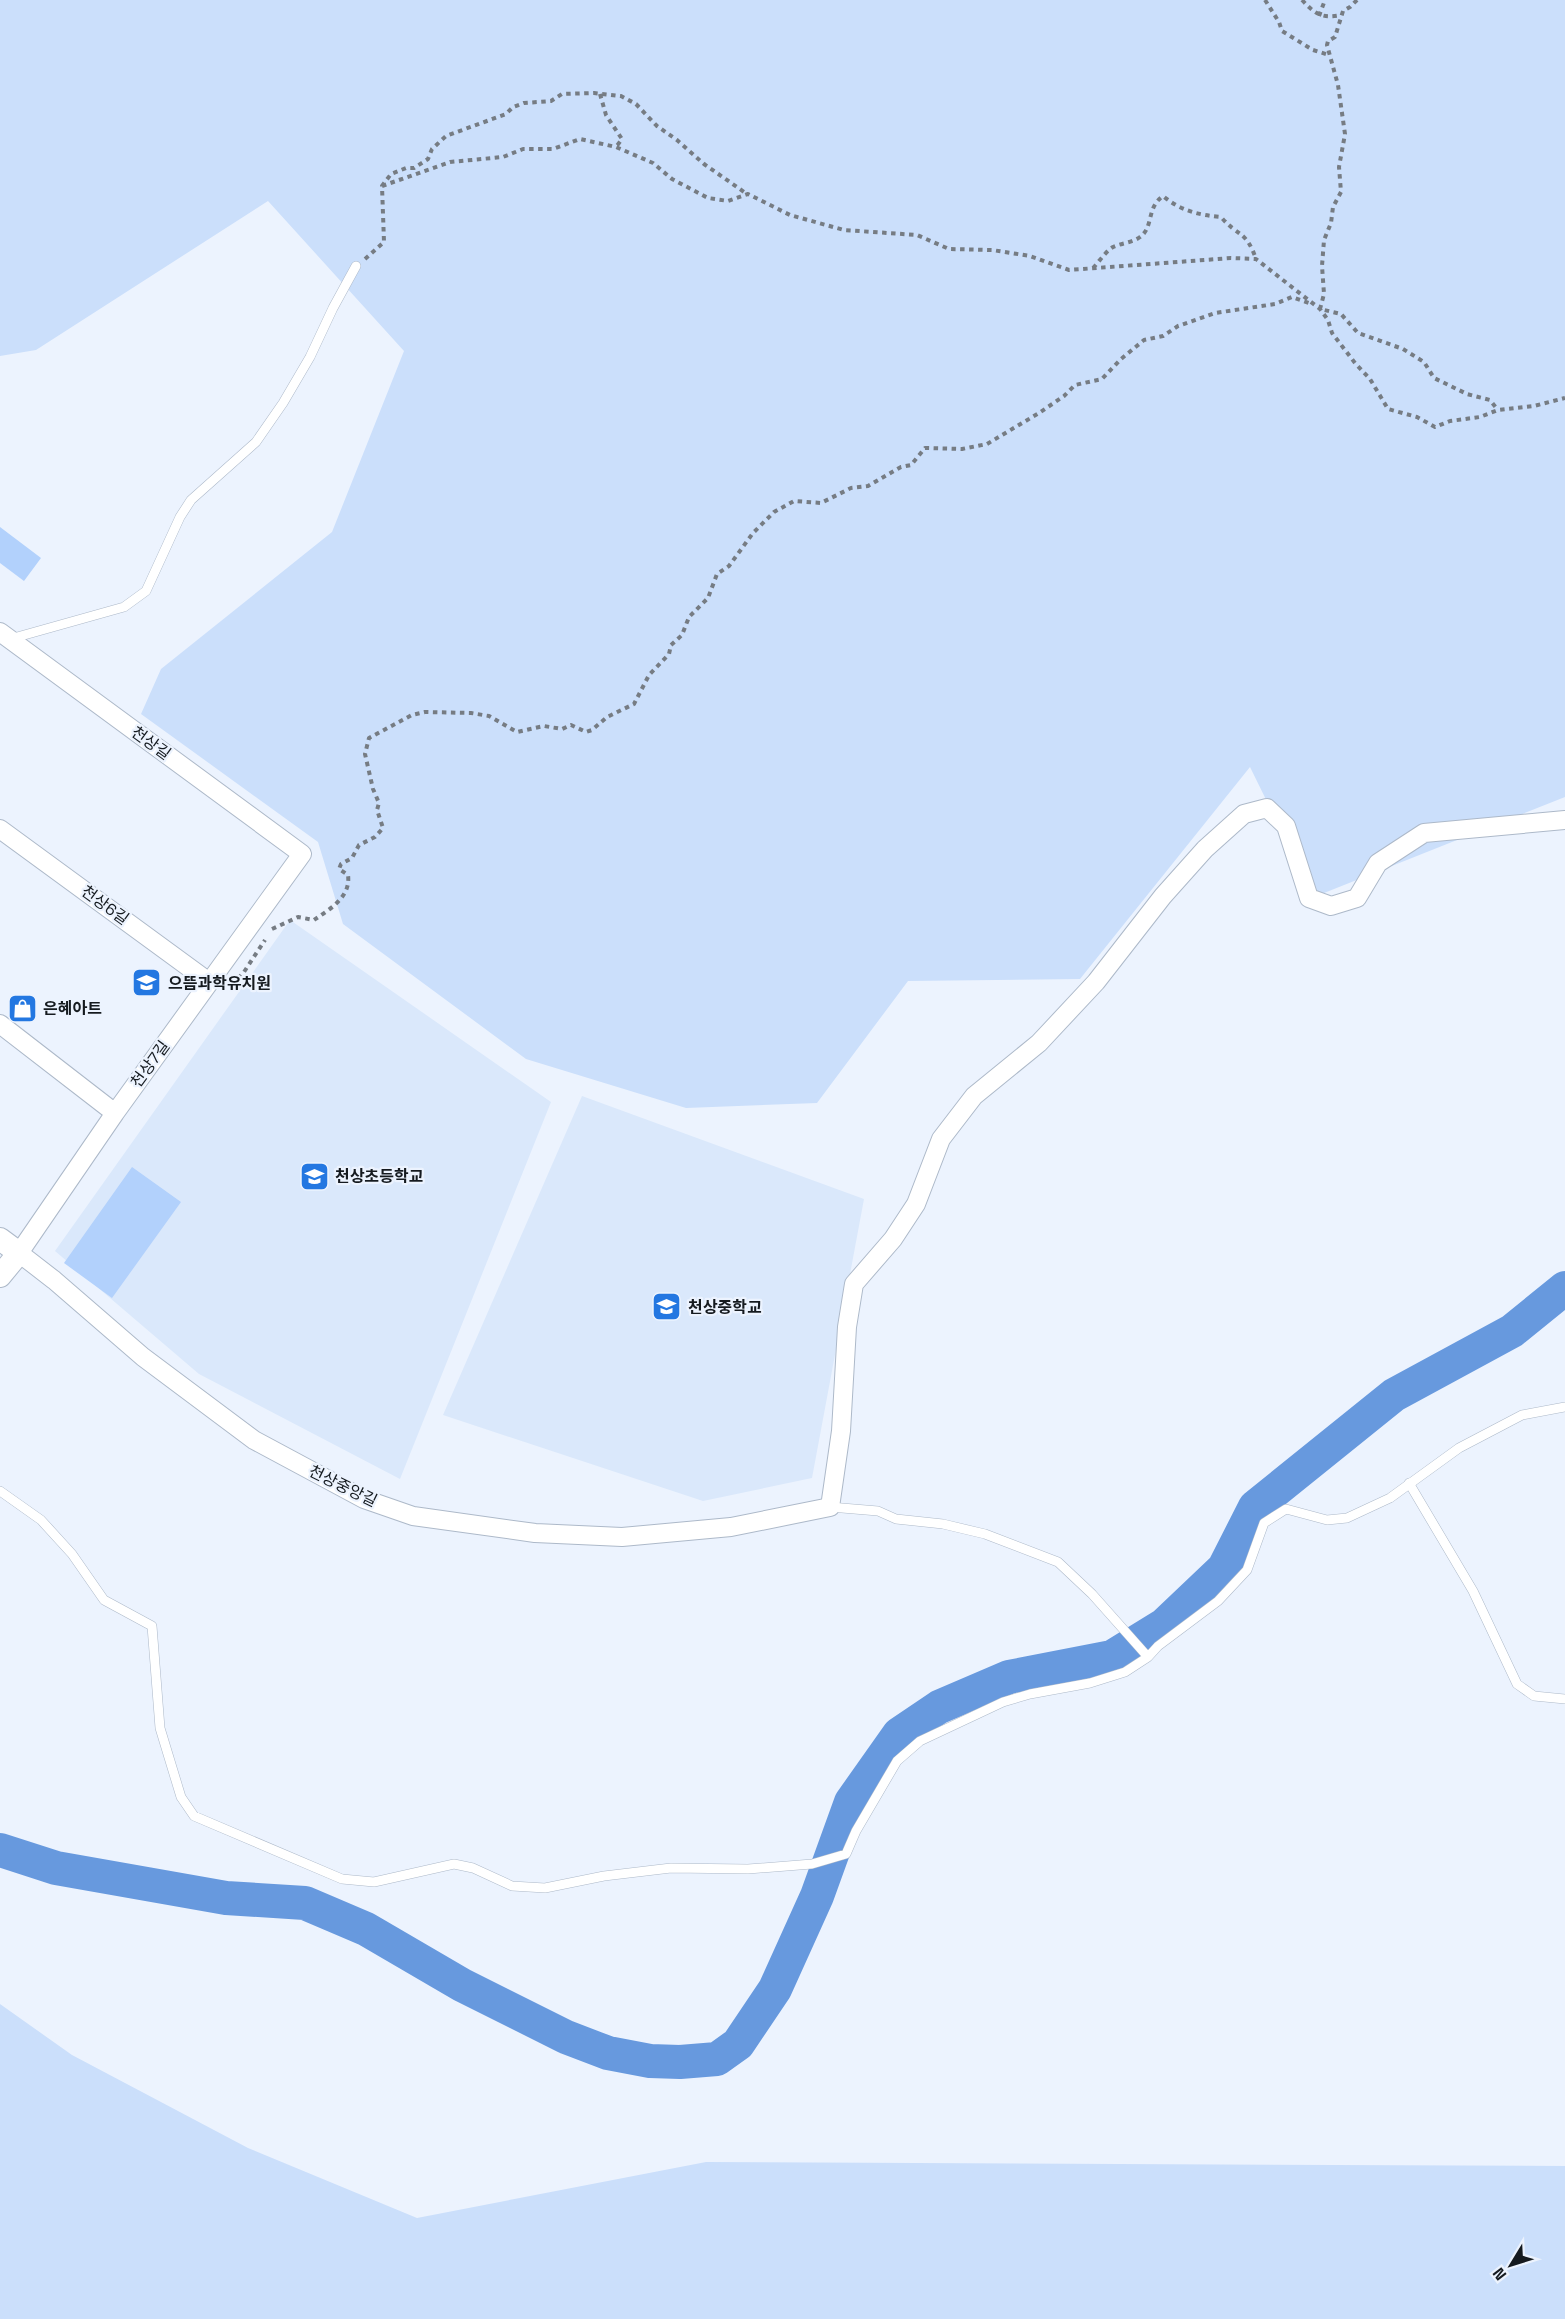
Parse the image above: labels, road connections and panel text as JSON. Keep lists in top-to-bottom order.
{
  "streets": {
    "street": [
      "천상길",
      "천상6길",
      "천상7길",
      "천상중앙길"
    ]
  },
  "crossings": [
    ["천상길", "천상7길"],
    ["천상6길", "천상7길"],
    ["천상7길", "천상중앙길"]
  ],
  "places": {
    "school or university": ["으뜸과학유치원", "천상초등학교", "천상중학교"],
    "shop": ["은혜아트"]
  },
  "north": "bottom left"
}
